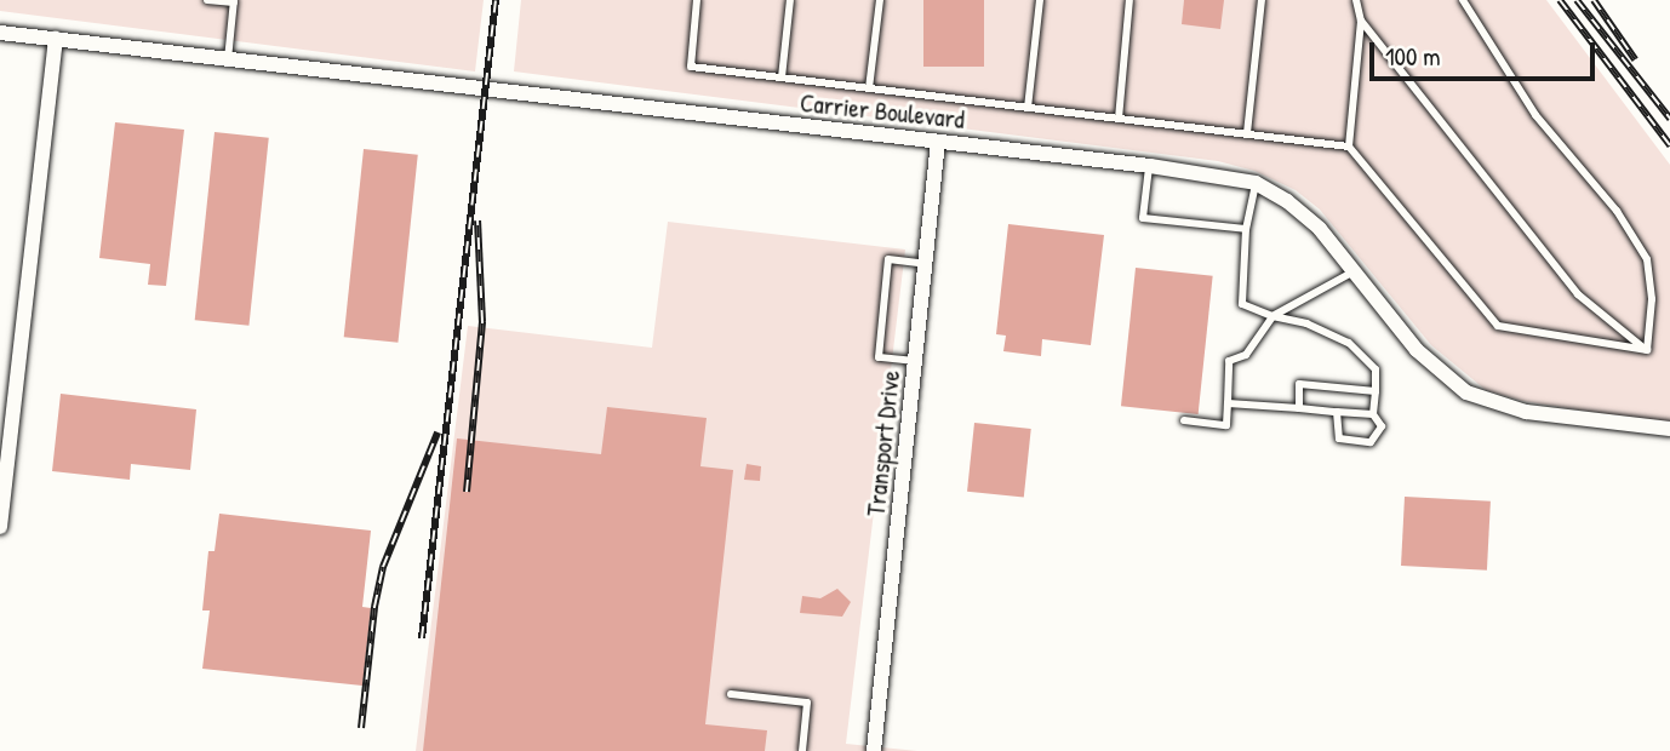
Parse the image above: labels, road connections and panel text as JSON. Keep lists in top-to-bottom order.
{
  "streets": {
    "street": ["Carrier Boulevard", "Transport Drive"]
  },
  "crossings": [
    ["Carrier Boulevard", "Transport Drive"]
  ],
  "scale_bar": "100 m"
}
